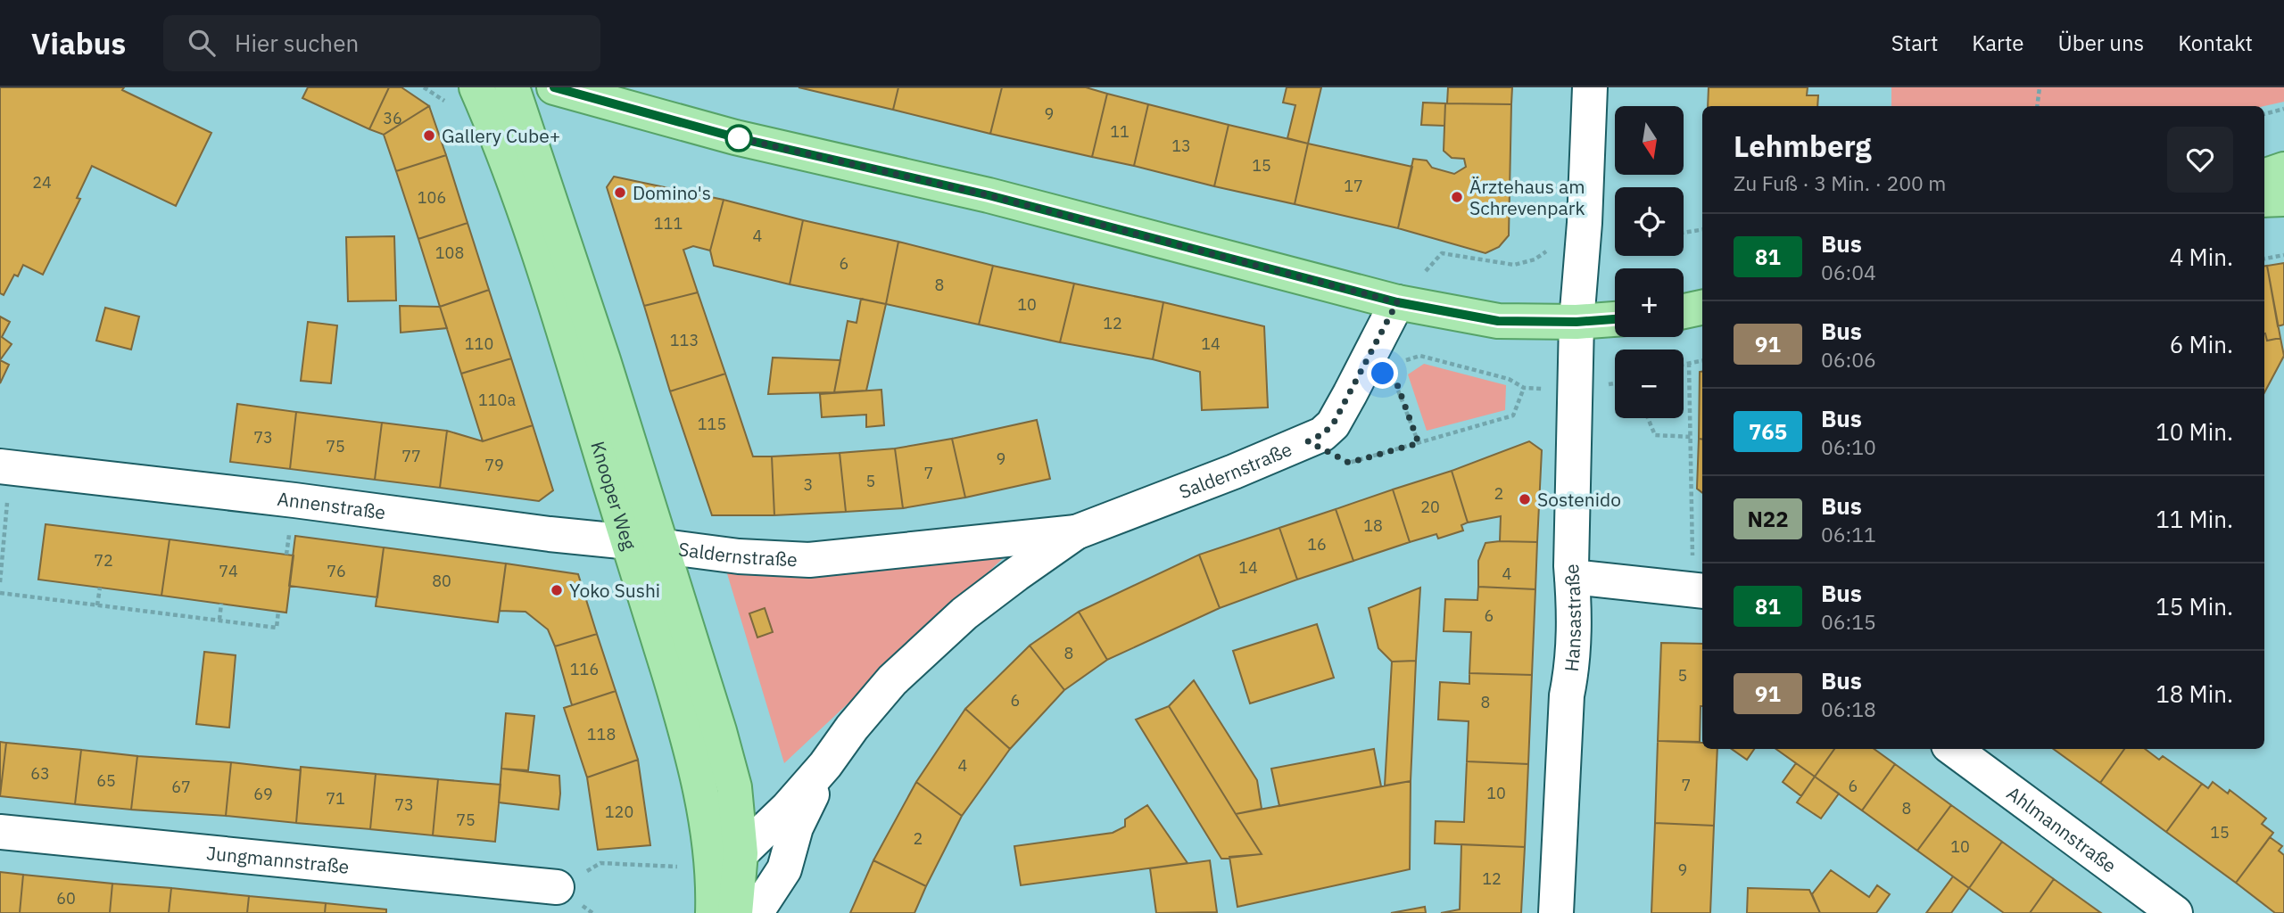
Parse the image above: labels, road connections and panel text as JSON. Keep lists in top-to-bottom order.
{
  "streets": {
    "main road": ["Knooper Weg"],
    "street": [
      "Saldernstraße",
      "Annenstraße",
      "Hansastraße",
      "Ahlmannstraße",
      "Jungmannstraße"
    ]
  },
  "crossings": [
    ["Saldernstraße", "Knooper Weg"],
    ["Saldernstraße", "Annenstraße"],
    ["Knooper Weg", "Annenstraße"]
  ],
  "places": [
    "Gallery Cube+",
    "Domino's",
    "Ärztehaus am Schrevenpark",
    "Sostenido",
    "Yoko Sushi"
  ],
  "lines": ["bus line 81"],
  "house_numbers": [
    "9",
    "36",
    "11",
    "13",
    "15",
    "24",
    "17",
    "106",
    "111",
    "4",
    "108",
    "6",
    "8",
    "10",
    "12",
    "113",
    "110",
    "14",
    "110a",
    "115",
    "73",
    "75",
    "77",
    "9",
    "79",
    "7",
    "5",
    "3",
    "2",
    "20",
    "18",
    "16",
    "72",
    "14",
    "74",
    "76",
    "4",
    "80",
    "6",
    "8",
    "116",
    "5",
    "6",
    "8",
    "118",
    "4",
    "63",
    "65",
    "7",
    "6",
    "67",
    "10",
    "69",
    "71",
    "73",
    "8",
    "120",
    "75",
    "15",
    "2",
    "10",
    "9",
    "12",
    "60"
  ],
  "north": "bottom",
  "page": {
    "header": "Viabus",
    "search": "Hier suchen",
    "nav": [
      "Start",
      "Karte",
      "Über uns",
      "Kontakt"
    ],
    "map_buttons": ["+", "−"],
    "heading": ["Lehmberg", "Zu Fuß · 3 Min. · 200 m"],
    "list": [
      {
        "mark": "81",
        "name": "Bus",
        "note": "06:04",
        "value": "4 Min."
      },
      {
        "mark": "91",
        "name": "Bus",
        "note": "06:06",
        "value": "6 Min."
      },
      {
        "mark": "765",
        "name": "Bus",
        "note": "06:10",
        "value": "10 Min."
      },
      {
        "mark": "N22",
        "name": "Bus",
        "note": "06:11",
        "value": "11 Min."
      },
      {
        "mark": "81",
        "name": "Bus",
        "note": "06:15",
        "value": "15 Min."
      },
      {
        "mark": "91",
        "name": "Bus",
        "note": "06:18",
        "value": "18 Min."
      }
    ]
  }
}
